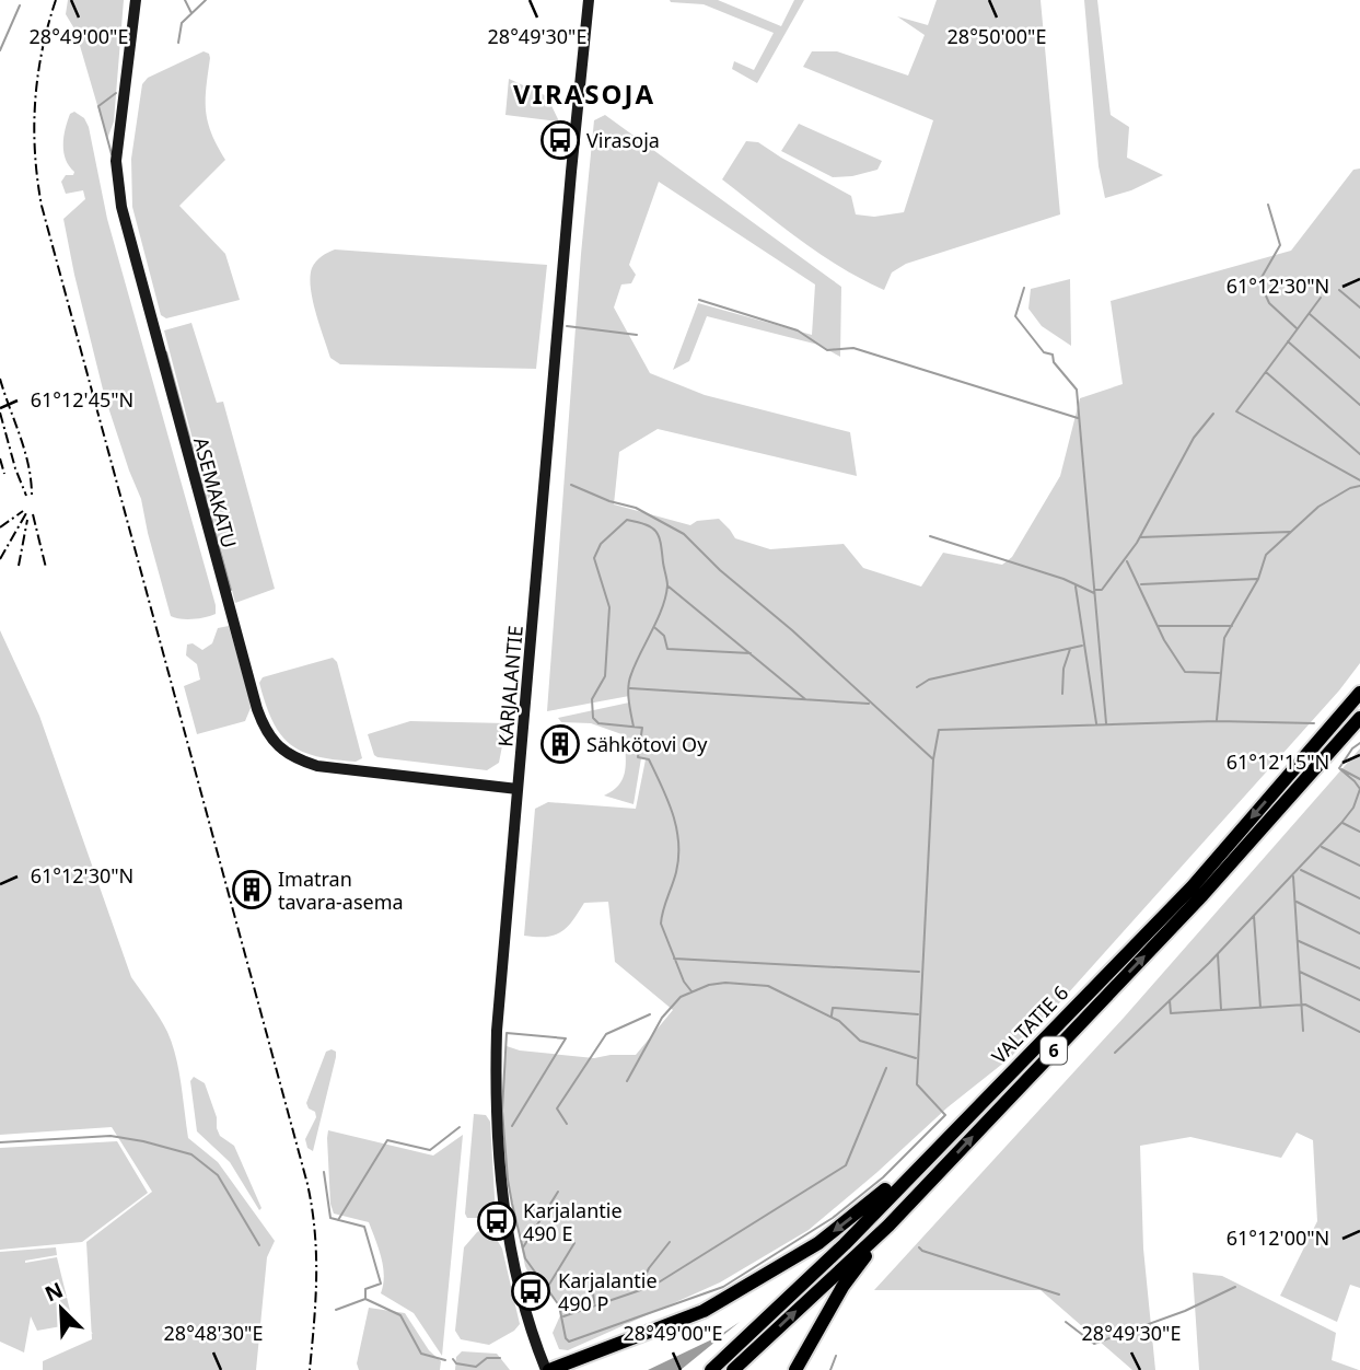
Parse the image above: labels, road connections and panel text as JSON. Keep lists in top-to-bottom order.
{
  "streets": {
    "highway": ["VALTATIE 6", "6"],
    "main road": ["ASEMAKATU", "KARJALANTIE"]
  },
  "crossings": [
    ["ASEMAKATU", "KARJALANTIE"]
  ],
  "districts": ["VIRASOJA"],
  "places": {
    "bus stop": ["Virasoja", "Karjalantie 490 E", "Karjalantie 490 P"],
    "building": ["Sähkötovi Oy", "Imatran tavara-asema"]
  },
  "north": "top left",
  "coordinates": [
    "28°49'00\"E",
    "28°49'30\"E",
    "28°50'00\"E",
    "61°12'30\"N",
    "61°12'45\"N",
    "61°12'15\"N",
    "61°12'00\"N",
    "28°48'30\"E"
  ]
}
